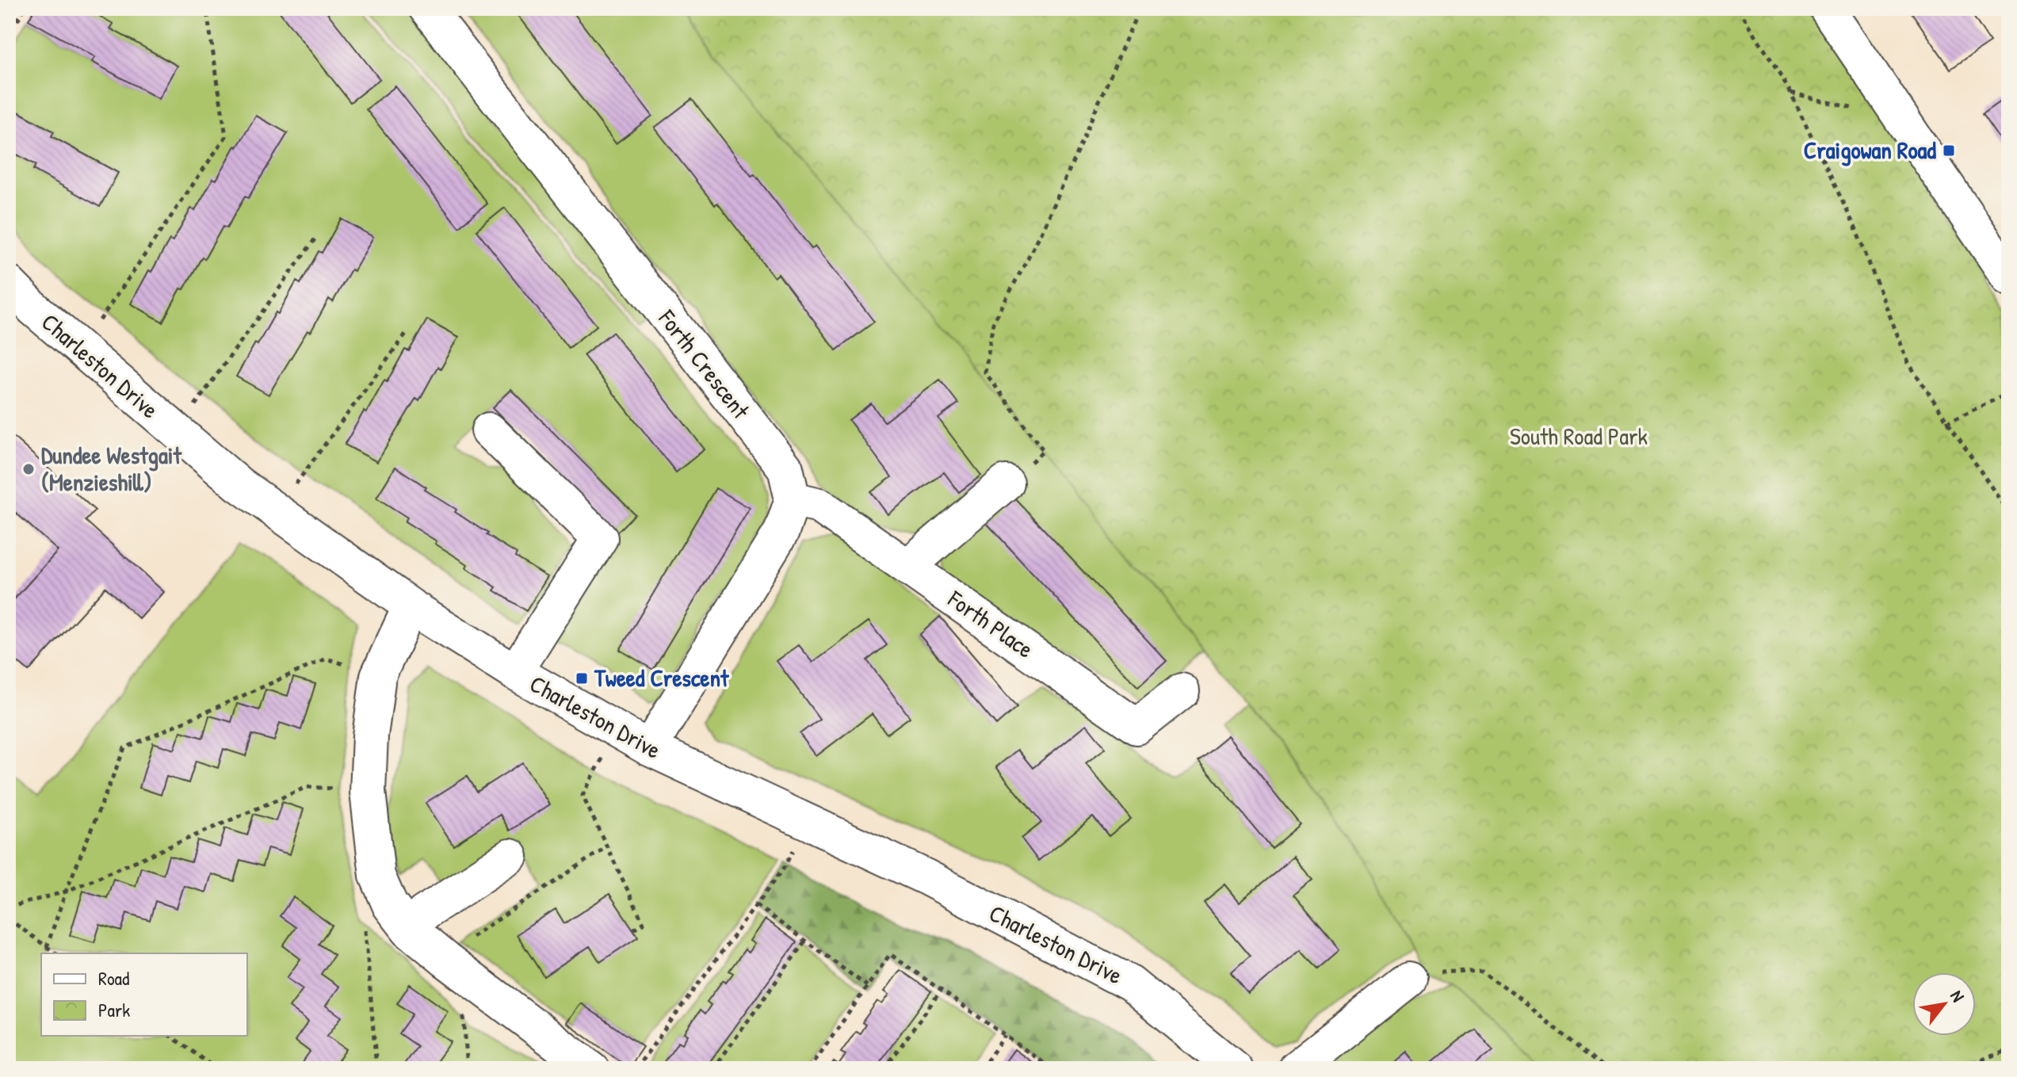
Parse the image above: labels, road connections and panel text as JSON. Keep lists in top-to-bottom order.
{
  "streets": {
    "street": ["Forth Crescent", "Charleston Drive", "Forth Place"]
  },
  "crossings": [
    ["Forth Crescent", "Forth Place"]
  ],
  "parks": ["South Road Park"],
  "places": {
    "transit": ["Craigowan Road", "Tweed Crescent"],
    "other": ["Dundee Westgait (Menzieshill)"]
  },
  "legend": ["Road", "Park"],
  "north": "top right"
}
